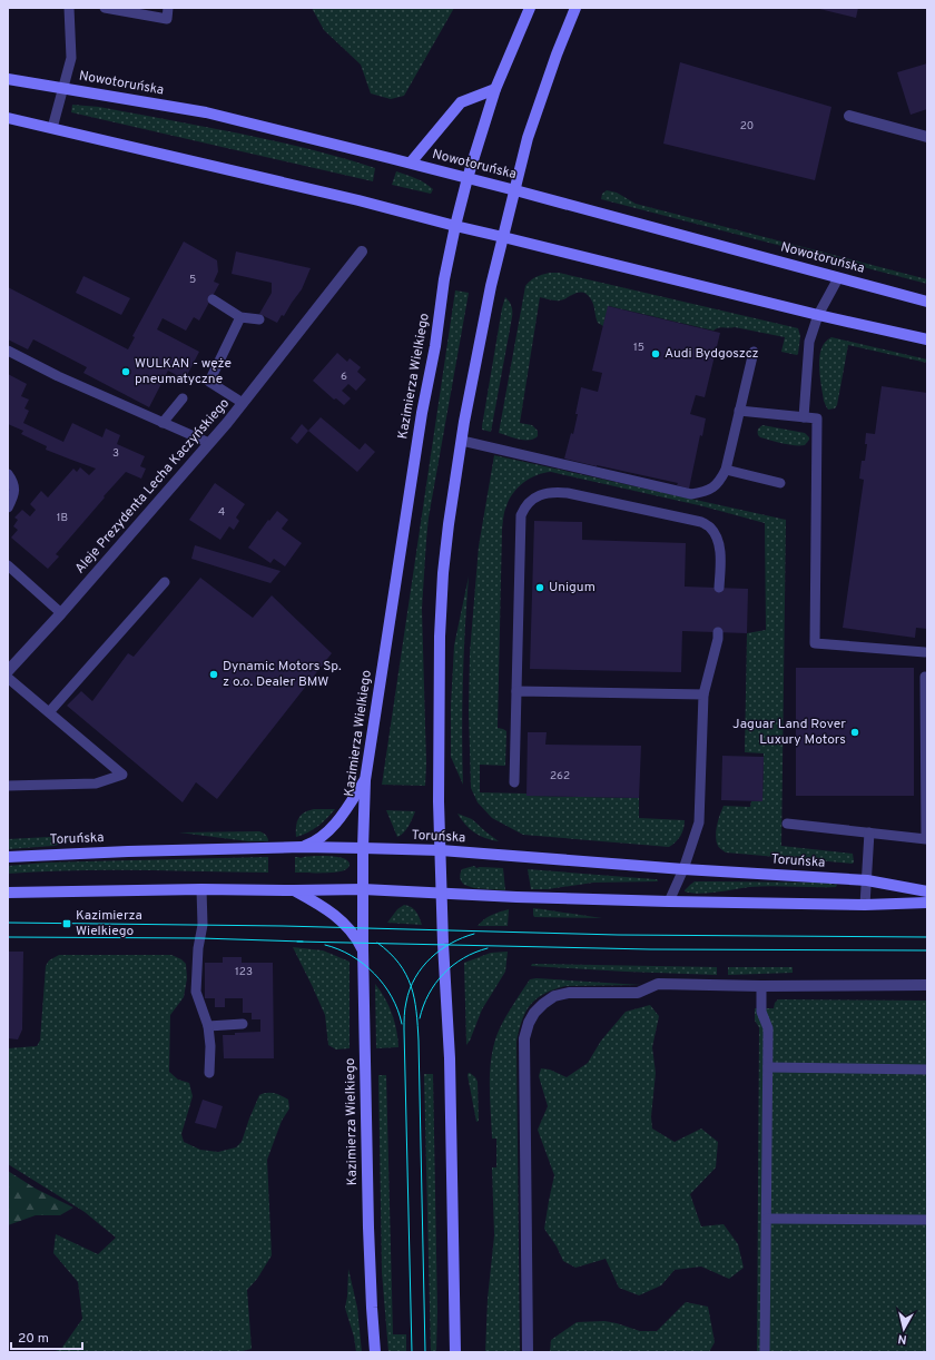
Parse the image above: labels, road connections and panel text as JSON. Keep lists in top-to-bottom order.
{
  "streets": {
    "main road": ["Nowotoruńska", "Kazimierza Wielkiego", "Toruńska"],
    "street": ["Aleje Prezydenta Lecha Kaczyńskiego"]
  },
  "crossings": [
    ["Nowotoruńska", "Kazimierza Wielkiego"],
    ["Kazimierza Wielkiego", "Toruńska"]
  ],
  "places": {
    "other": [
      "Audi Bydgoszcz",
      "WULKAN - węże pneumatyczne",
      "Unigum",
      "Dynamic Motors Sp. z o.o. Dealer BMW",
      "Jaguar Land Rover Luxury Motors"
    ],
    "transit": ["Kazimierza Wielkiego"]
  },
  "house_numbers": [
    "20",
    "5",
    "15",
    "6",
    "3",
    "4",
    "1B",
    "262",
    "123"
  ],
  "scale_bar": "20 m",
  "north": "bottom"
}
